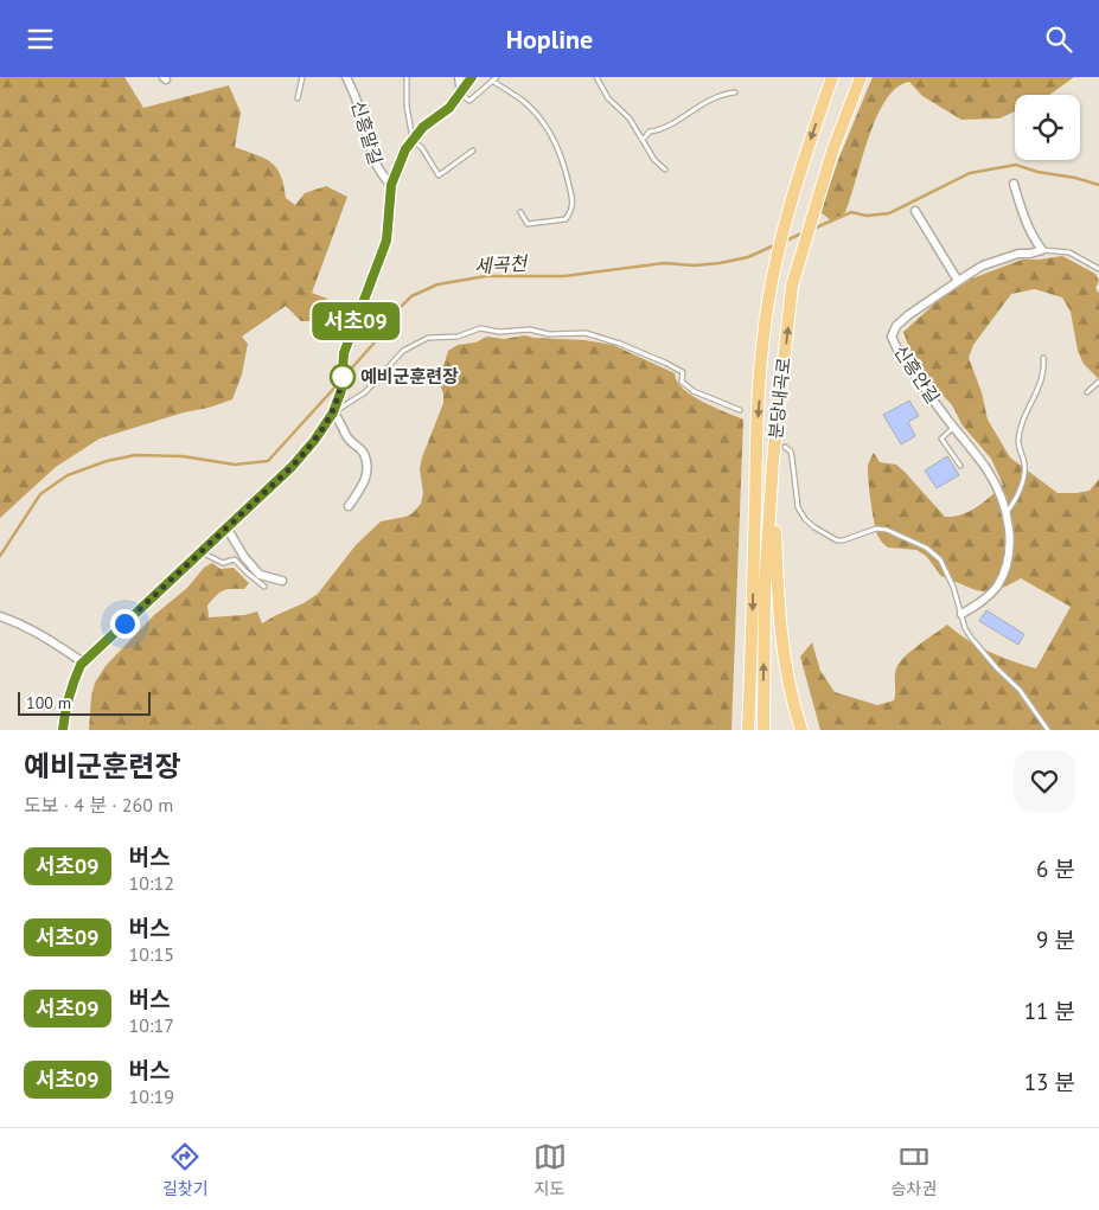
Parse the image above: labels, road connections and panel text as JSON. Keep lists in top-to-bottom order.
{
  "streets": {
    "highway": ["분당내곡로"],
    "street": ["신흥말길", "신흥안길"]
  },
  "water": ["세곡천"],
  "places": ["예비군훈련장"],
  "lines": ["bus line 서초09"],
  "scale_bar": "100 m",
  "page": {
    "header": "Hopline",
    "on_map": "서초09",
    "scale": "100 m",
    "heading": ["예비군훈련장", "도보 · 4 분 · 260 m"],
    "list": [
      {
        "mark": "서초09",
        "name": "버스",
        "note": "10:12",
        "value": "6 분"
      },
      {
        "mark": "서초09",
        "name": "버스",
        "note": "10:15",
        "value": "9 분"
      },
      {
        "mark": "서초09",
        "name": "버스",
        "note": "10:17",
        "value": "11 분"
      },
      {
        "mark": "서초09",
        "name": "버스",
        "note": "10:19",
        "value": "13 분"
      }
    ],
    "tabs": ["길찾기", "지도", "승차권"]
  }
}
